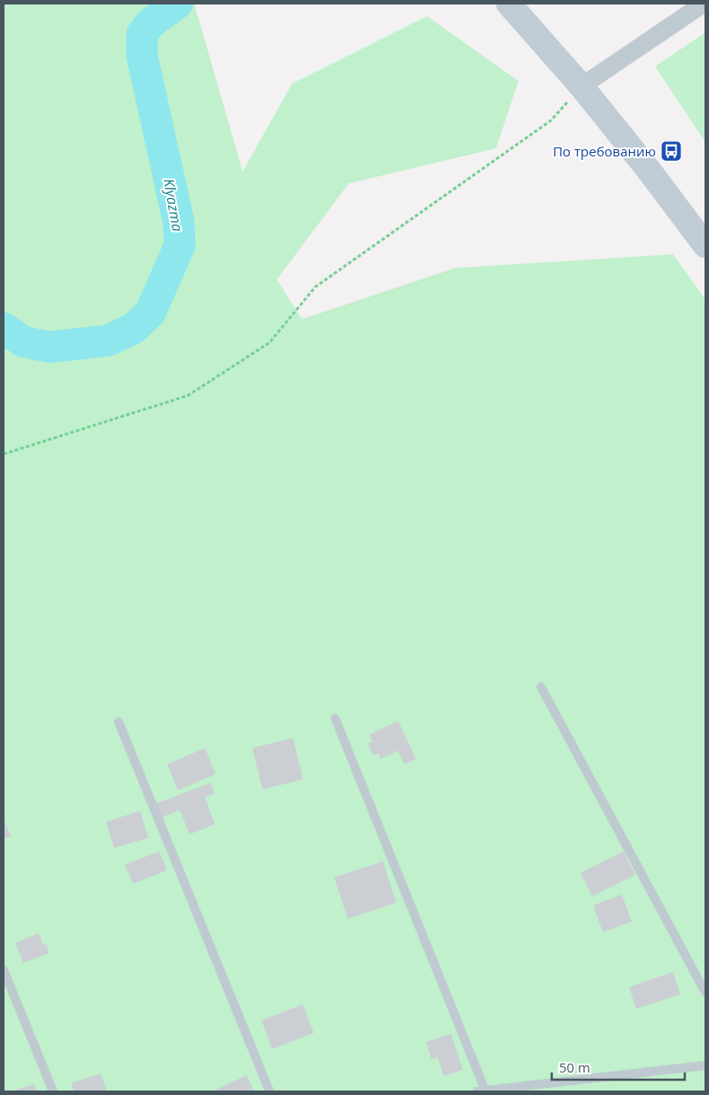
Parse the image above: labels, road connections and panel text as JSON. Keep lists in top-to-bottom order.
{
  "water": ["Klyazma"],
  "places": {
    "bus stop": ["По требованию"]
  },
  "scale_bar": "50 m"
}
